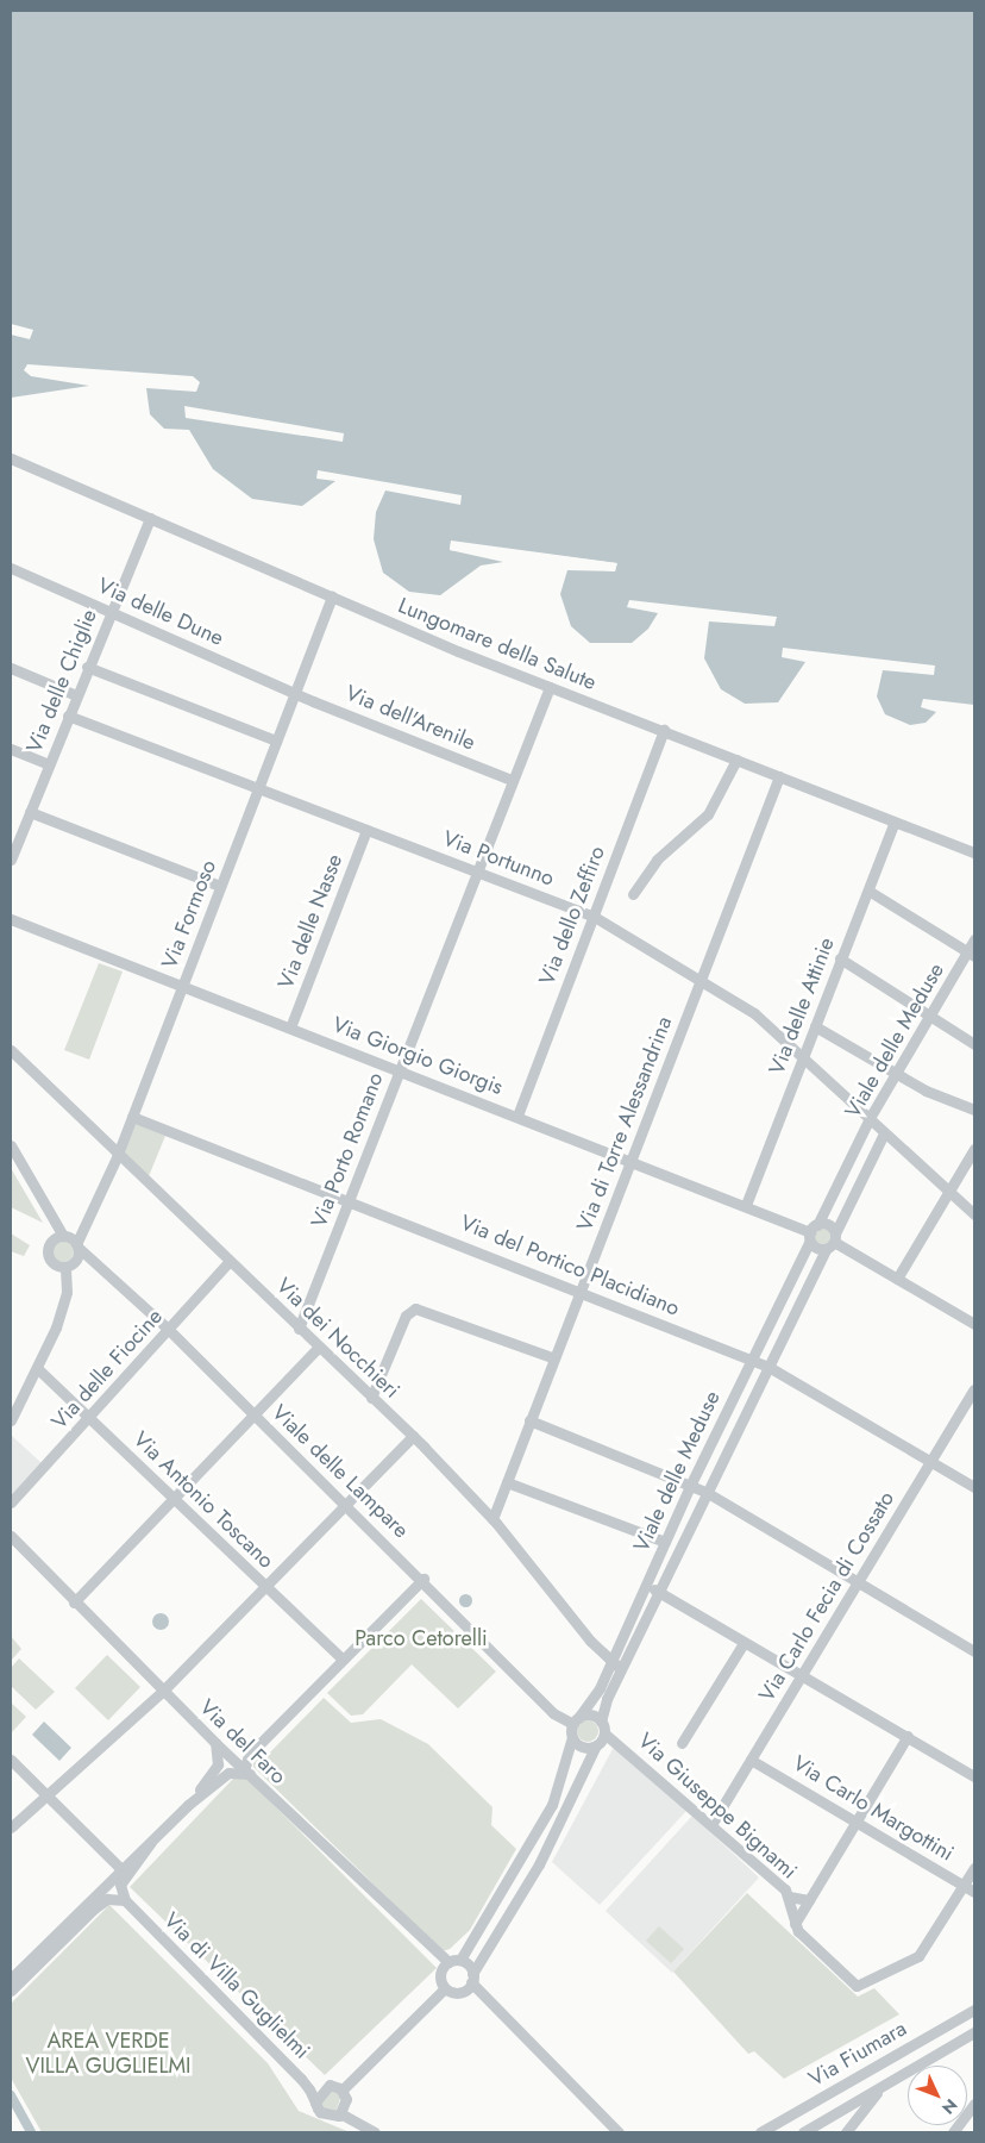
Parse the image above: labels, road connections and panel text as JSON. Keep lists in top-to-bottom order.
{
  "streets": {
    "street": [
      "Via delle Dune",
      "Lungomare della Salute",
      "Via delle Chiglie",
      "Via dell'Arenile",
      "Via Portunno",
      "Via Formoso",
      "Via dello Zeffiro",
      "Via delle Nasse",
      "Via delle Attinie",
      "Viale delle Meduse",
      "Via Giorgio Giorgis",
      "Via di Torre Alessandrina",
      "Via Porto Romano",
      "Via del Portico Placidiano",
      "Via dei Nocchieri",
      "Via delle Fiocine",
      "Viale delle Lampare",
      "Via Antonio Toscano",
      "Via Carlo Fecia di Cossato",
      "Via del Faro",
      "Via Giuseppe Bignami",
      "Via Carlo Margottini",
      "Via di Villa Guglielmi",
      "Via Fiumara"
    ]
  },
  "crossings": [
    ["Via delle Dune", "Via delle Chiglie"],
    ["Via delle Dune", "Via dell'Arenile"],
    ["Via delle Dune", "Via Formoso"],
    ["Lungomare della Salute", "Via delle Chiglie"],
    ["Lungomare della Salute", "Via Formoso"],
    ["Lungomare della Salute", "Via dello Zeffiro"],
    ["Lungomare della Salute", "Via delle Attinie"],
    ["Lungomare della Salute", "Via di Torre Alessandrina"],
    ["Lungomare della Salute", "Via Porto Romano"],
    ["Via delle Chiglie", "Via Portunno"],
    ["Via dell'Arenile", "Via Formoso"],
    ["Via dell'Arenile", "Via Porto Romano"],
    ["Via Portunno", "Via Formoso"],
    ["Via Portunno", "Via dello Zeffiro"],
    ["Via Portunno", "Via delle Nasse"],
    ["Via Portunno", "Via delle Attinie"],
    ["Via Portunno", "Viale delle Meduse"],
    ["Via Portunno", "Via di Torre Alessandrina"],
    ["Via Portunno", "Via Porto Romano"],
    ["Via Formoso", "Via Giorgio Giorgis"],
    ["Via Formoso", "Via del Portico Placidiano"],
    ["Via Formoso", "Via dei Nocchieri"],
    ["Via Formoso", "Viale delle Lampare"],
    ["Via dello Zeffiro", "Via Giorgio Giorgis"],
    ["Via delle Nasse", "Via Giorgio Giorgis"],
    ["Via delle Attinie", "Via Giorgio Giorgis"],
    ["Viale delle Meduse", "Via Giorgio Giorgis"],
    ["Viale delle Meduse", "Via del Portico Placidiano"],
    ["Viale delle Meduse", "Via dei Nocchieri"],
    ["Viale delle Meduse", "Viale delle Lampare"],
    ["Viale delle Meduse", "Via Giuseppe Bignami"],
    ["Via Giorgio Giorgis", "Via di Torre Alessandrina"],
    ["Via Giorgio Giorgis", "Via Porto Romano"],
    ["Via di Torre Alessandrina", "Via del Portico Placidiano"],
    ["Via di Torre Alessandrina", "Via dei Nocchieri"],
    ["Via Porto Romano", "Via del Portico Placidiano"],
    ["Via Porto Romano", "Via dei Nocchieri"],
    ["Via del Portico Placidiano", "Via Carlo Fecia di Cossato"],
    ["Via dei Nocchieri", "Via delle Fiocine"],
    ["Via delle Fiocine", "Viale delle Lampare"],
    ["Via delle Fiocine", "Via Antonio Toscano"],
    ["Viale delle Lampare", "Via Giuseppe Bignami"],
    ["Via Carlo Fecia di Cossato", "Via Giuseppe Bignami"],
    ["Via Carlo Fecia di Cossato", "Via Carlo Margottini"]
  ],
  "parks": ["Parco Cetorelli", "AREA VERDE VILLA GUGLIELMI"],
  "north": "bottom right"
}
